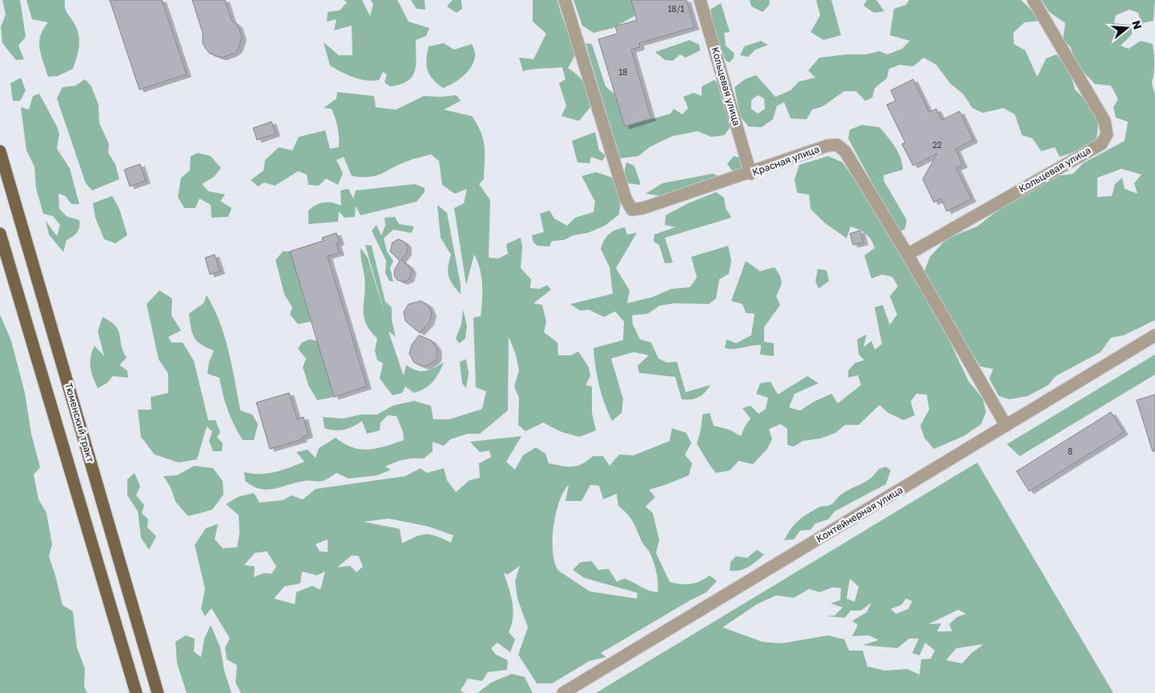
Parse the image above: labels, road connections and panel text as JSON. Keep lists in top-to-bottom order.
{
  "streets": {
    "main road": ["Тюменский тракт"],
    "street": ["Кольцевая улица", "Красная улица", "Контейнерная улица"]
  },
  "crossings": [
    ["Кольцевая улица", "Красная улица"],
    ["Красная улица", "Контейнерная улица"]
  ],
  "house_numbers": [
    "18/1",
    "18",
    "22",
    "8"
  ],
  "north": "right"
}
